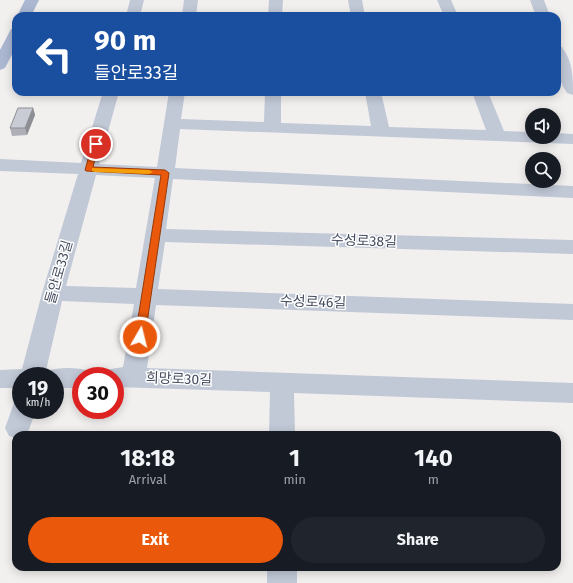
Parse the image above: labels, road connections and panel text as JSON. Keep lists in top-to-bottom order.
{
  "streets": {
    "street": [
      "수성로38길",
      "들안로33길",
      "수성로46길",
      "희망로30길"
    ]
  },
  "crossings": [
    ["수성로38길", "희망로30길"],
    ["들안로33길", "수성로46길"],
    ["수성로46길", "희망로30길"]
  ],
  "page": {
    "turn": ["90 m", "들안로33길"],
    "speed": "19 km/h",
    "limit": "30",
    "eta": [
      "18:18",
      "Arrival",
      "1",
      "min",
      "140",
      "m"
    ],
    "buttons": ["Exit", "Share"]
  }
}
